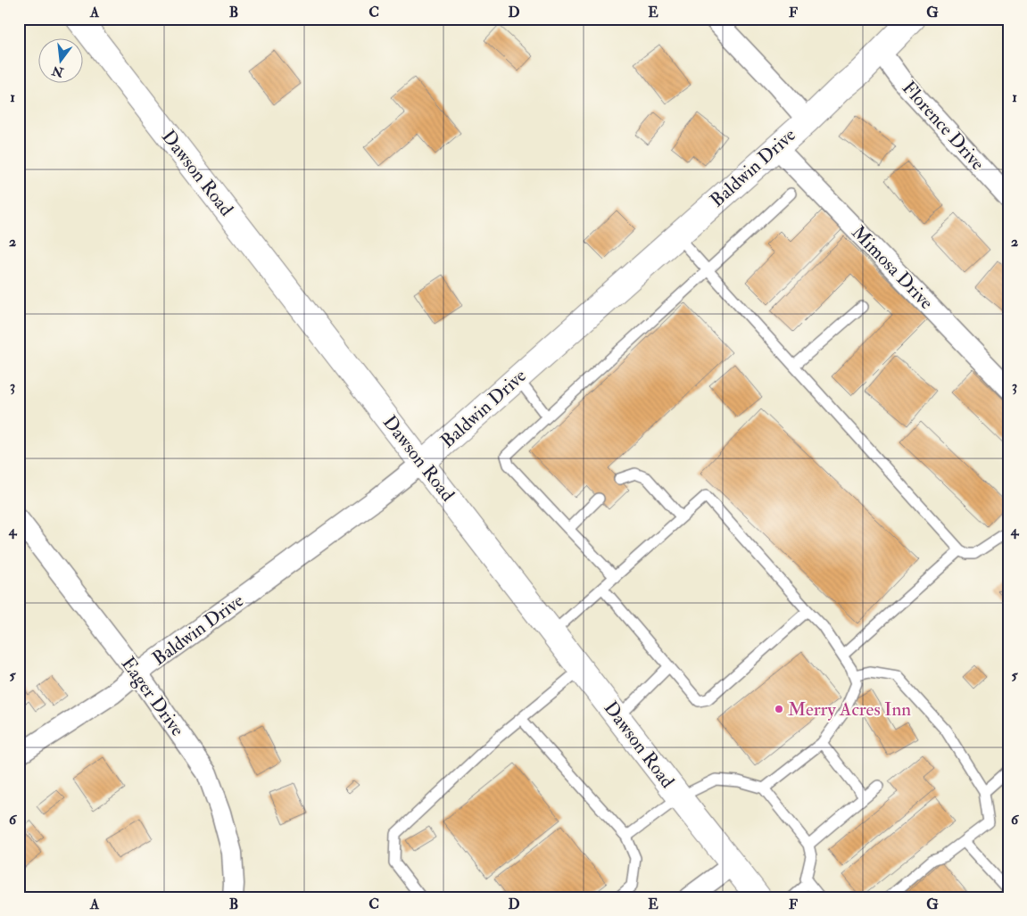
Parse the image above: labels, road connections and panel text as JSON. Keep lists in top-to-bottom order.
{
  "streets": {
    "main road": ["Baldwin Drive", "Dawson Road"],
    "street": ["Florence Drive", "Mimosa Drive", "Eager Drive"]
  },
  "crossings": [
    ["Florence Drive", "Baldwin Drive"],
    ["Baldwin Drive", "Dawson Road"],
    ["Baldwin Drive", "Mimosa Drive"],
    ["Baldwin Drive", "Eager Drive"]
  ],
  "places": ["Merry Acres Inn"],
  "north": "bottom",
  "grid": {
    "columns": [
      "A",
      "B",
      "C",
      "D",
      "E",
      "F",
      "G"
    ],
    "rows": [
      "1",
      "2",
      "3",
      "4",
      "5",
      "6"
    ]
  }
}
